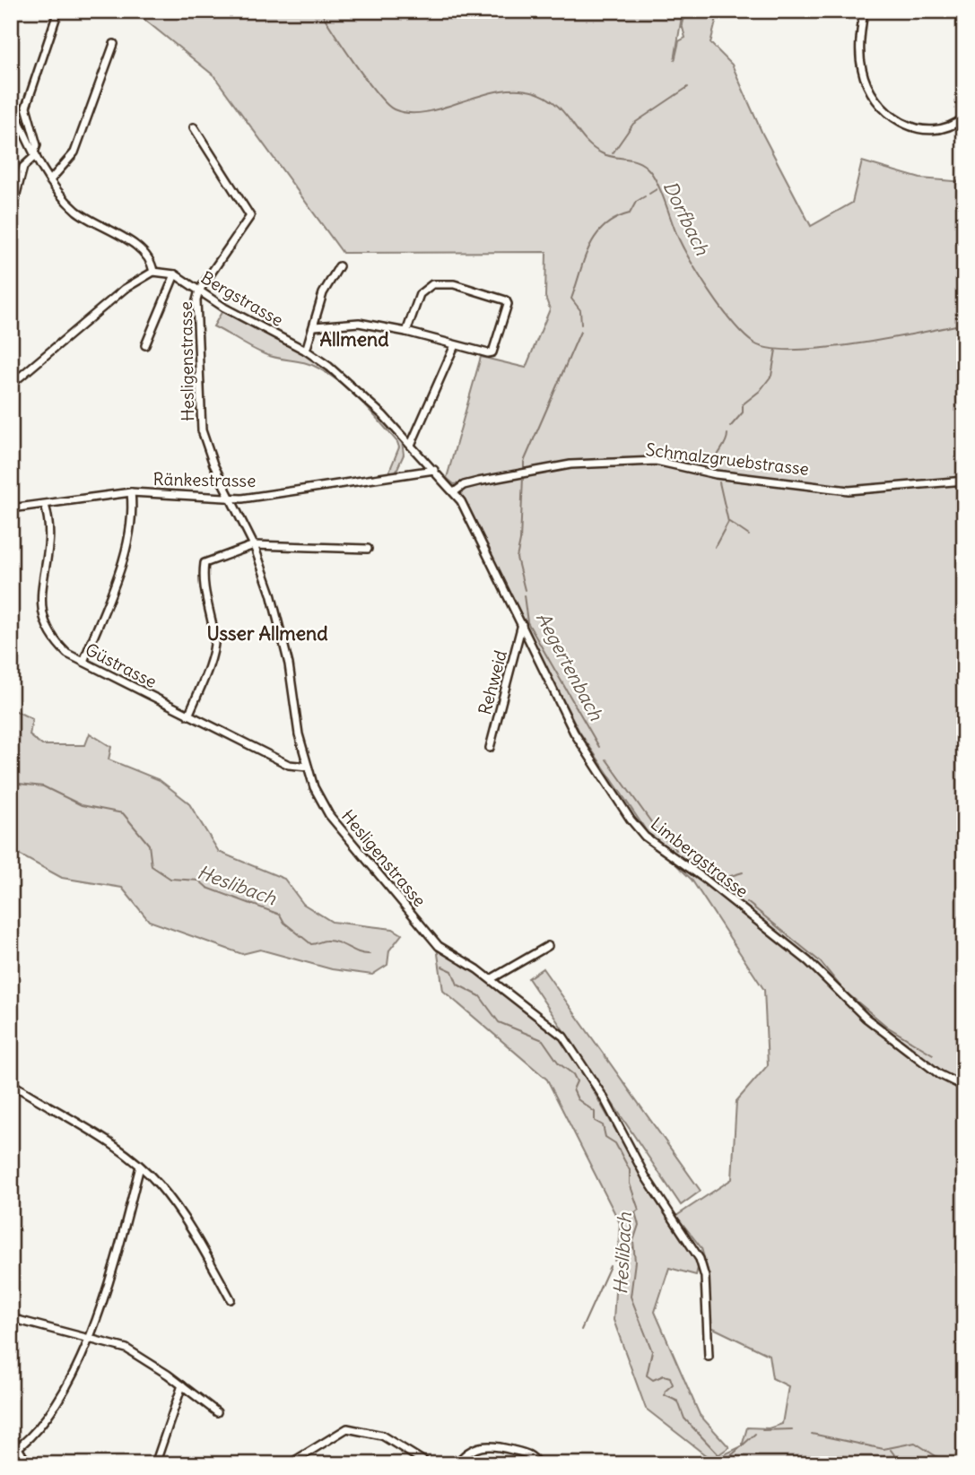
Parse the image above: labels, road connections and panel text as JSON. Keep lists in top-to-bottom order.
{
  "streets": {
    "street": [
      "Bergstrasse",
      "Hesligenstrasse",
      "Schmalzgruebstrasse",
      "Ränkestrasse",
      "Güstrasse",
      "Rehweid",
      "Limbergstrasse"
    ]
  },
  "crossings": [
    ["Bergstrasse", "Hesligenstrasse"],
    ["Bergstrasse", "Ränkestrasse"],
    ["Bergstrasse", "Limbergstrasse"],
    ["Hesligenstrasse", "Ränkestrasse"],
    ["Hesligenstrasse", "Güstrasse"],
    ["Schmalzgruebstrasse", "Limbergstrasse"],
    ["Ränkestrasse", "Güstrasse"],
    ["Rehweid", "Limbergstrasse"]
  ],
  "districts": ["Allmend", "Usser Allmend"],
  "water": ["Dorfbach", "Aegertenbach", "Heslibach"]
}
